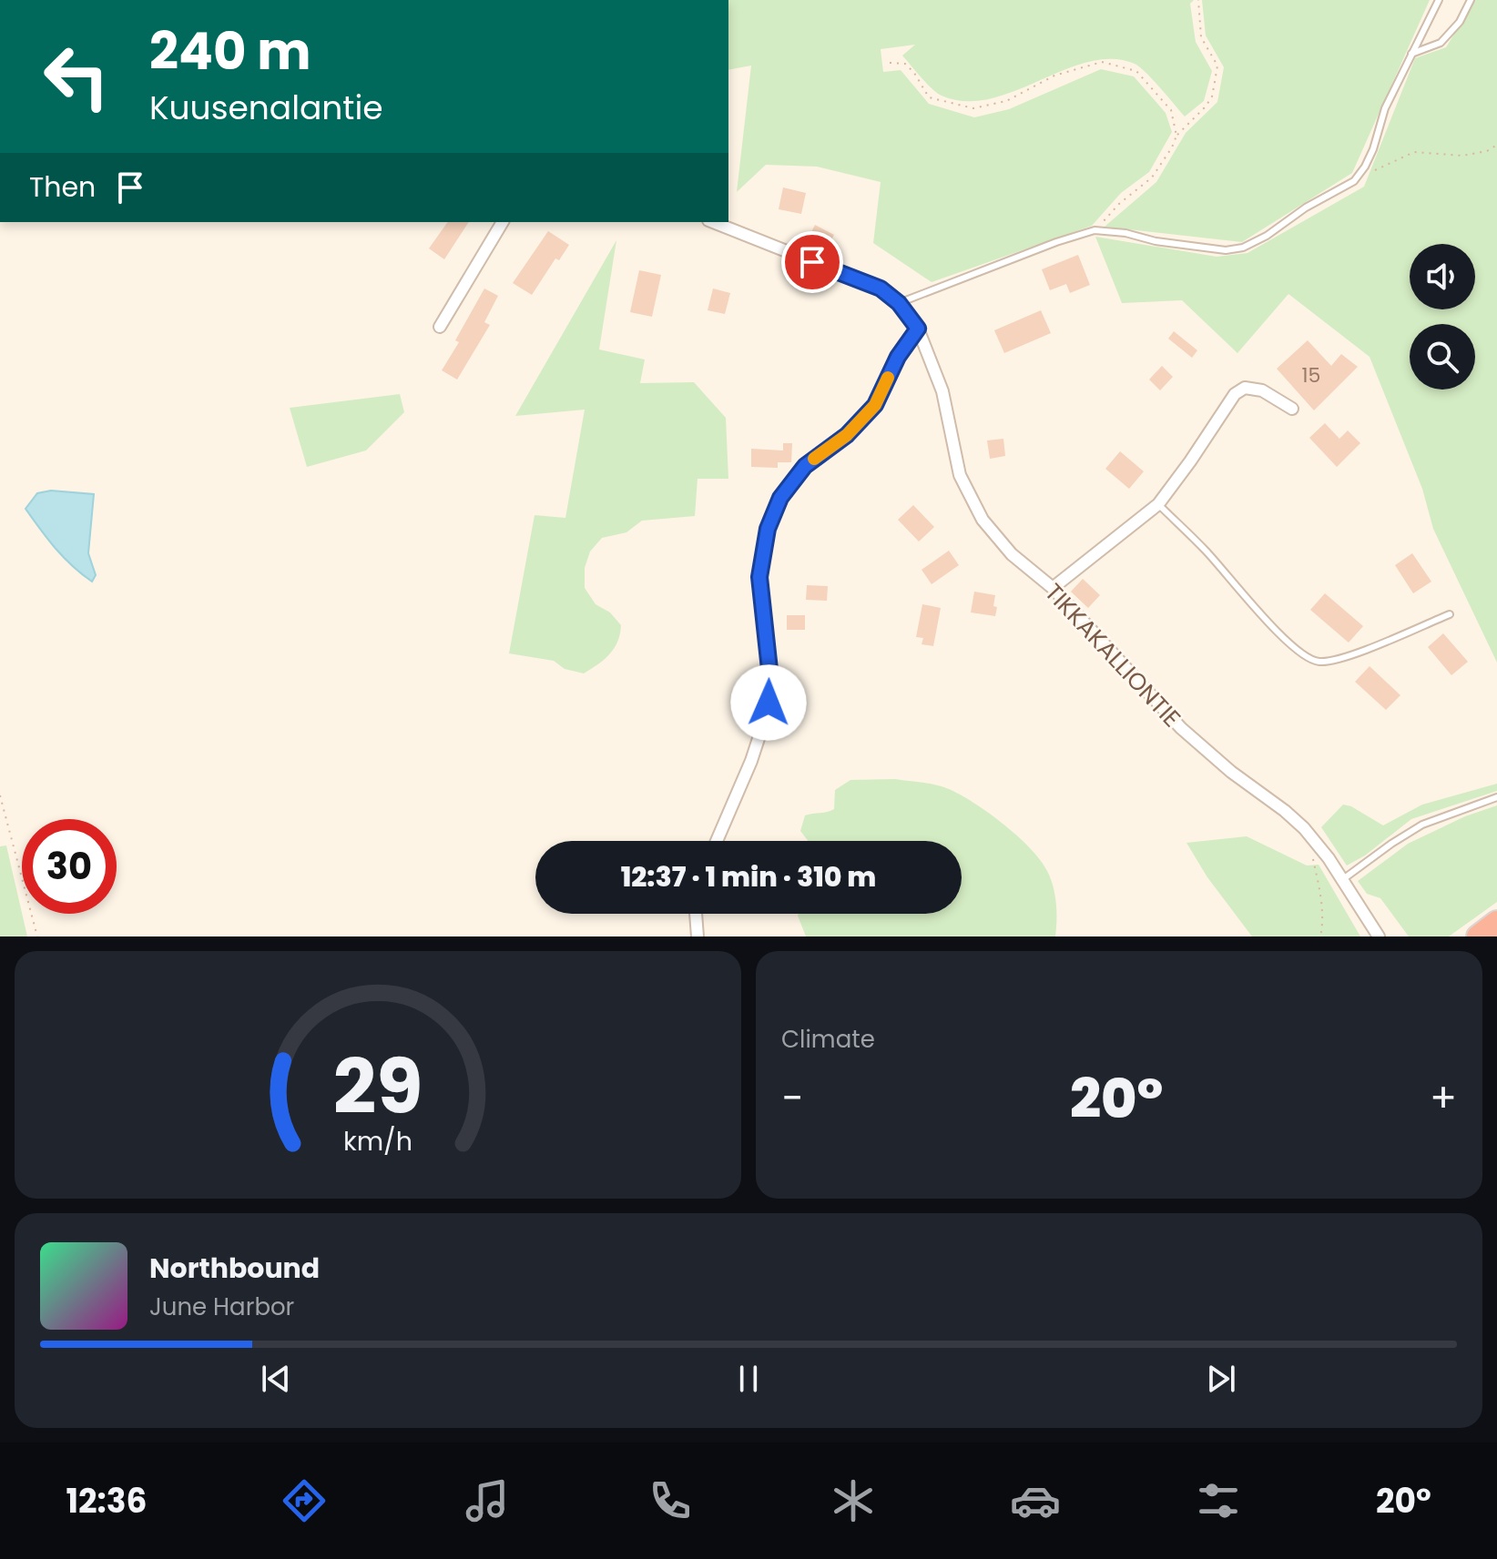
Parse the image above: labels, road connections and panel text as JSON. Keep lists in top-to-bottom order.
{
  "streets": {
    "street": ["TIKKAKALLIONTIE"]
  },
  "house_numbers": ["15"],
  "page": {
    "turn": ["240 m", "Kuusenalantie"],
    "then": "Then",
    "limit": "30",
    "trip": "12:37 · 1 min · 310 m",
    "tile": "Climate",
    "heat": ["−", "20°", "+"],
    "song": ["Northbound", "June Harbor"],
    "tabs": ["12:36", "20°"],
    "gauge": ["29", "km/h"]
  }
}
